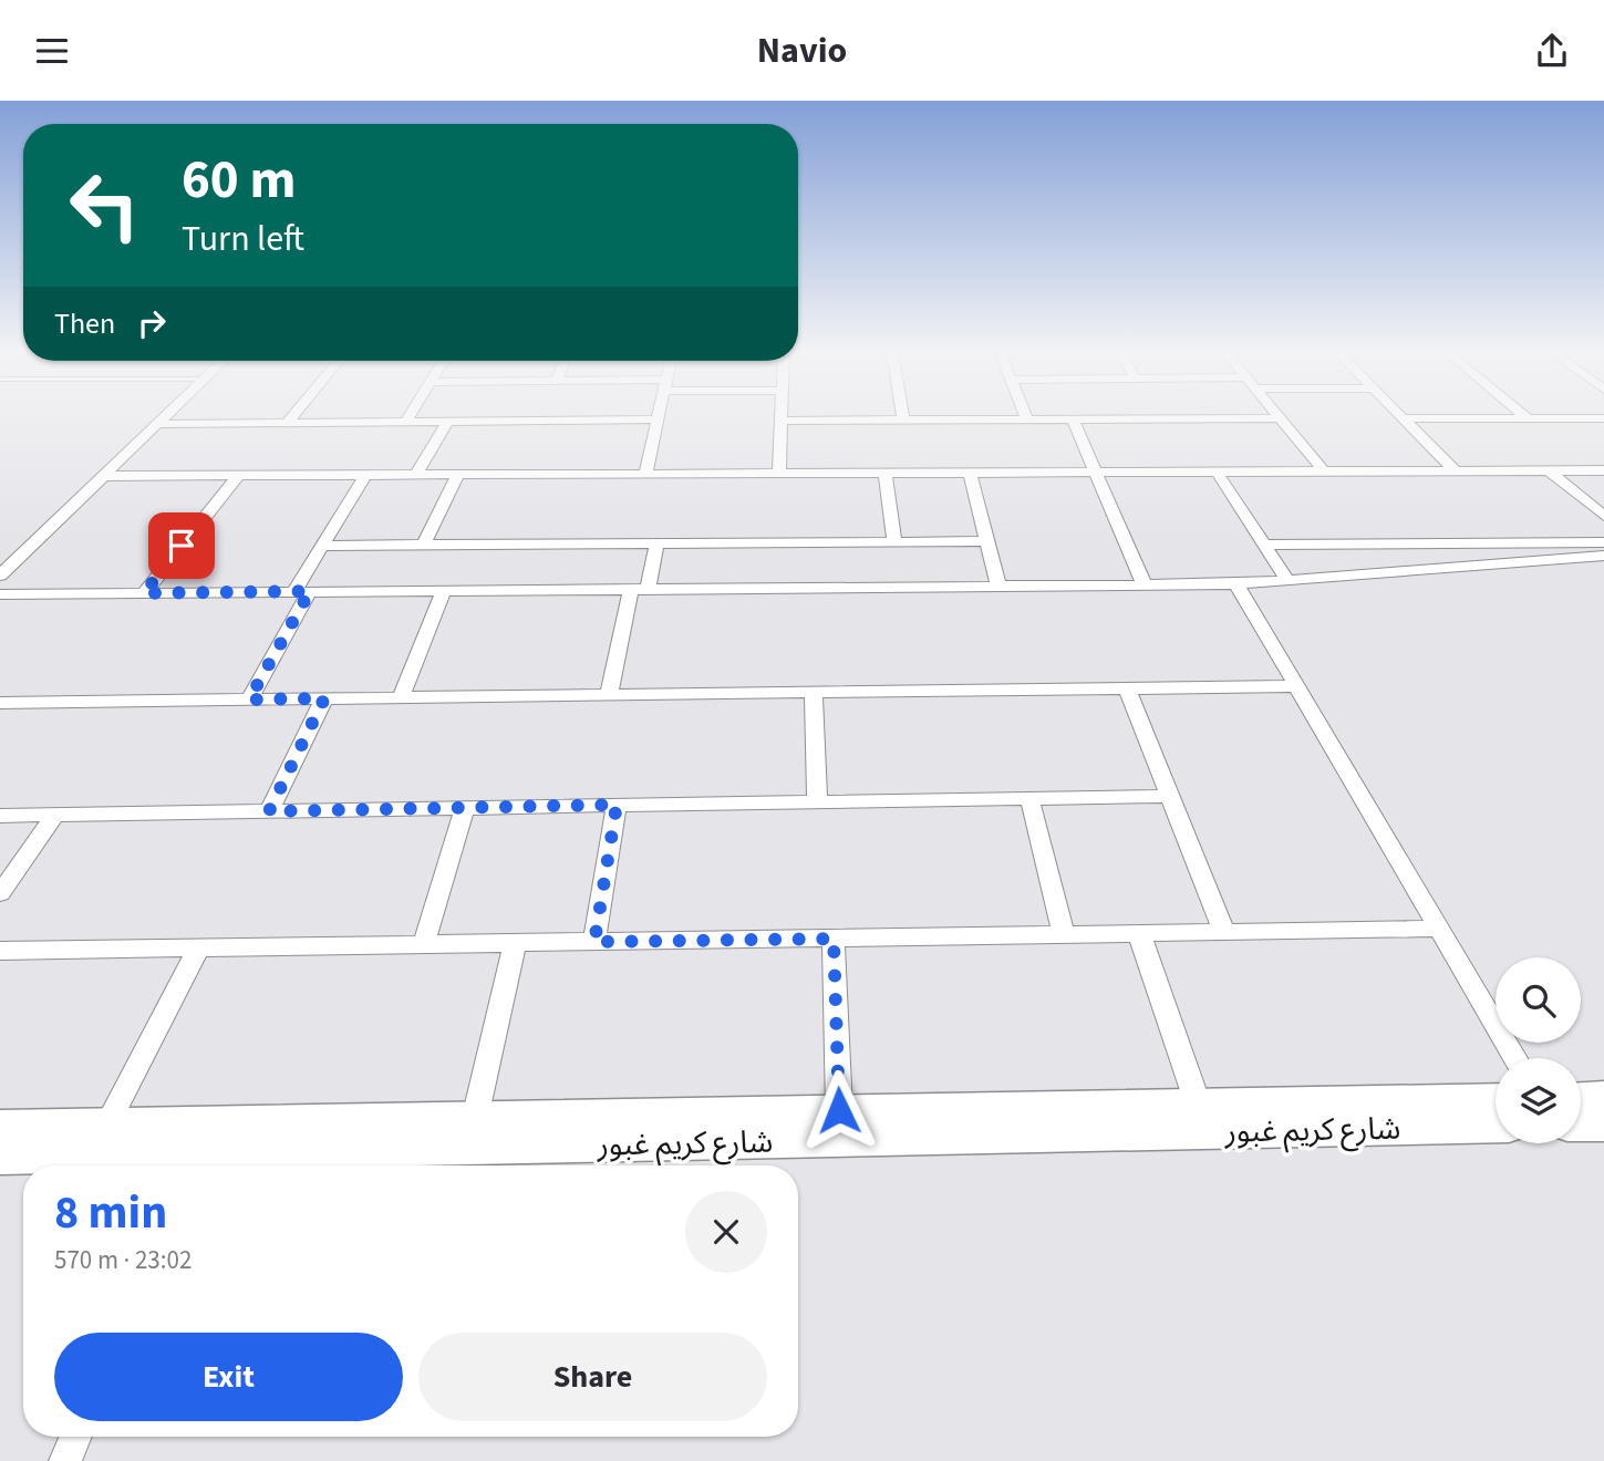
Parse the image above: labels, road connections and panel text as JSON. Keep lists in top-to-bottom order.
{
  "streets": {
    "street": ["شارع كريم غبور"]
  },
  "page": {
    "header": "Navio",
    "turn": ["60 m", "Turn left"],
    "then": "Then",
    "heading": ["8 min", "570 m · 23:02"],
    "buttons": ["Exit", "Share"]
  }
}
